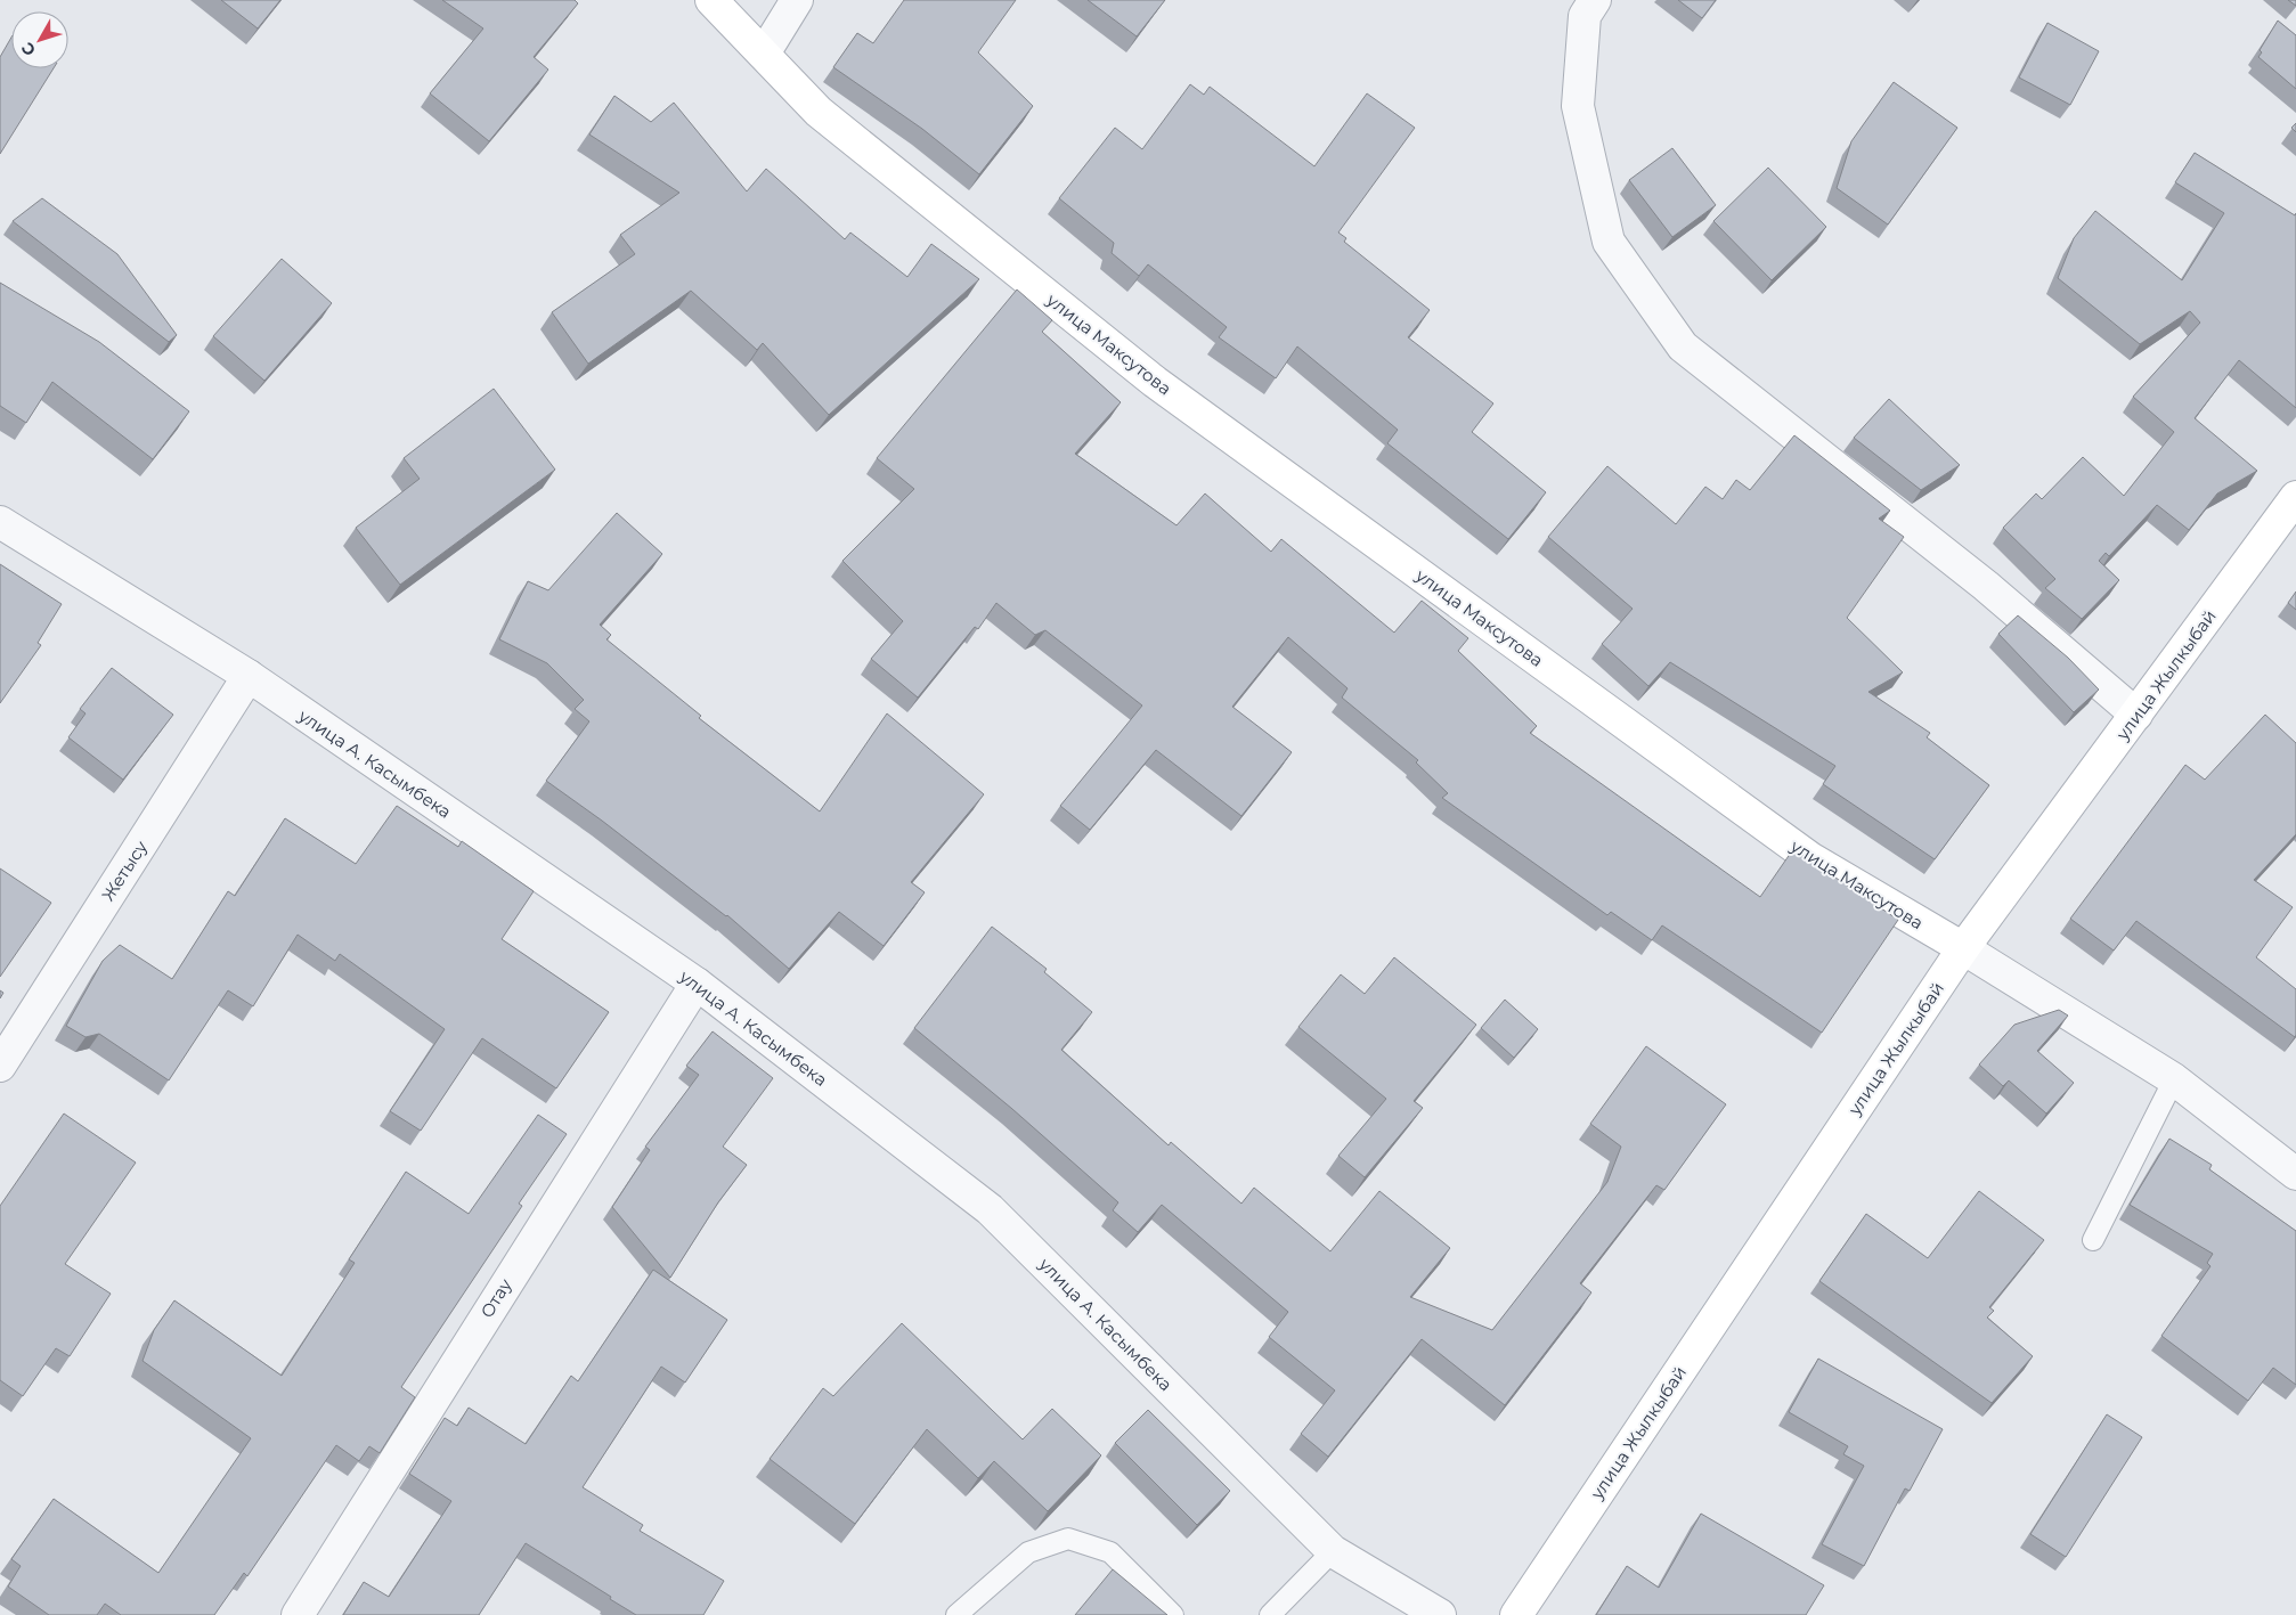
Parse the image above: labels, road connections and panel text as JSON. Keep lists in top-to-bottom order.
{
  "streets": {
    "street": [
      "улица Максутова",
      "улица Жылкыбай",
      "улица А. Касымбека",
      "Жетысу",
      "Отау"
    ]
  },
  "crossings": [
    ["улица Максутова", "улица Жылкыбай"],
    ["улица А. Касымбека", "Жетысу"],
    ["улица А. Касымбека", "Отау"]
  ],
  "north": "bottom left"
}
